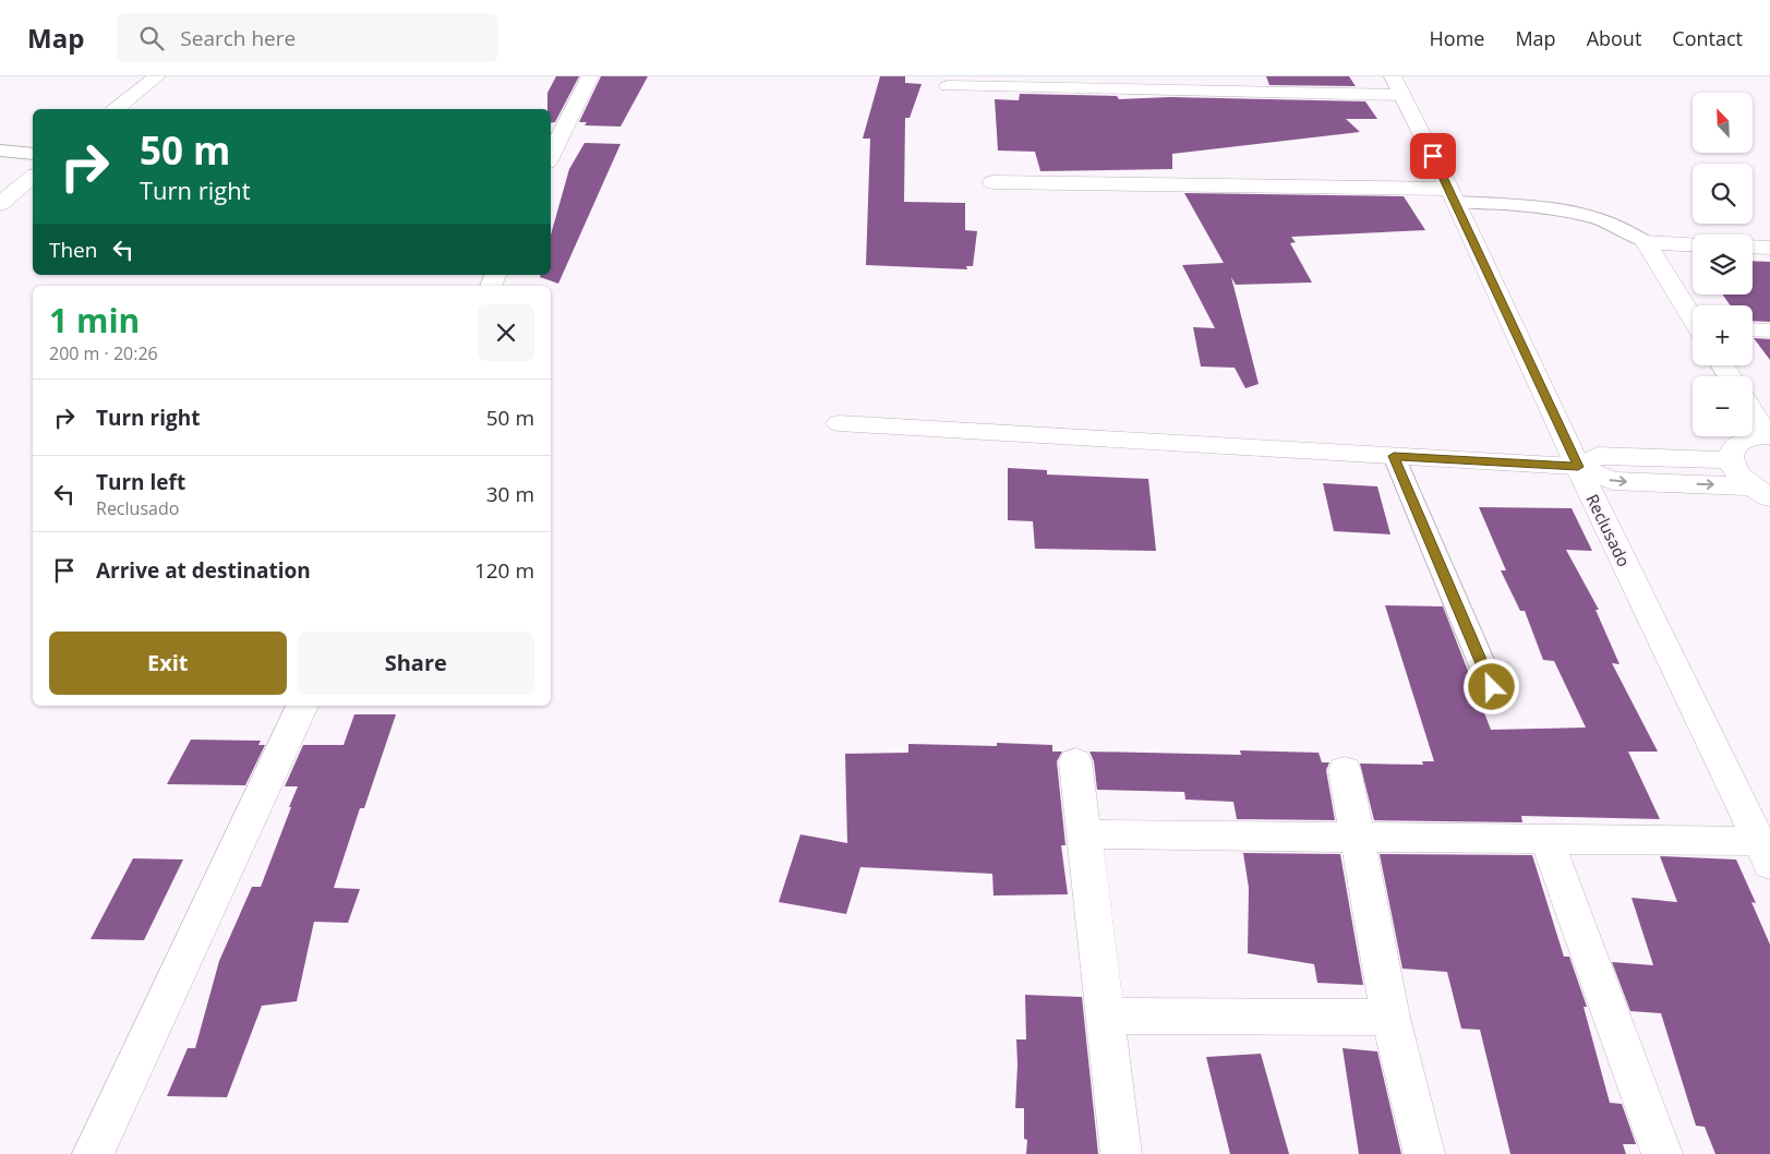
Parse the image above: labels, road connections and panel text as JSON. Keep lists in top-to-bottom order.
{
  "streets": {
    "street": ["Reclusado"]
  },
  "north": "top left",
  "page": {
    "header": "Map",
    "search": "Search here",
    "nav": [
      "Home",
      "Map",
      "About",
      "Contact"
    ],
    "map_buttons": ["+", "−"],
    "turn": ["50 m", "Turn right"],
    "then": "Then",
    "heading": ["1 min", "200 m · 20:26"],
    "list": [
      {
        "name": "Turn right",
        "value": "50 m"
      },
      {
        "name": "Turn left",
        "note": "Reclusado",
        "value": "30 m"
      },
      {
        "name": "Arrive at destination",
        "value": "120 m"
      }
    ],
    "buttons": ["Exit", "Share"]
  }
}
